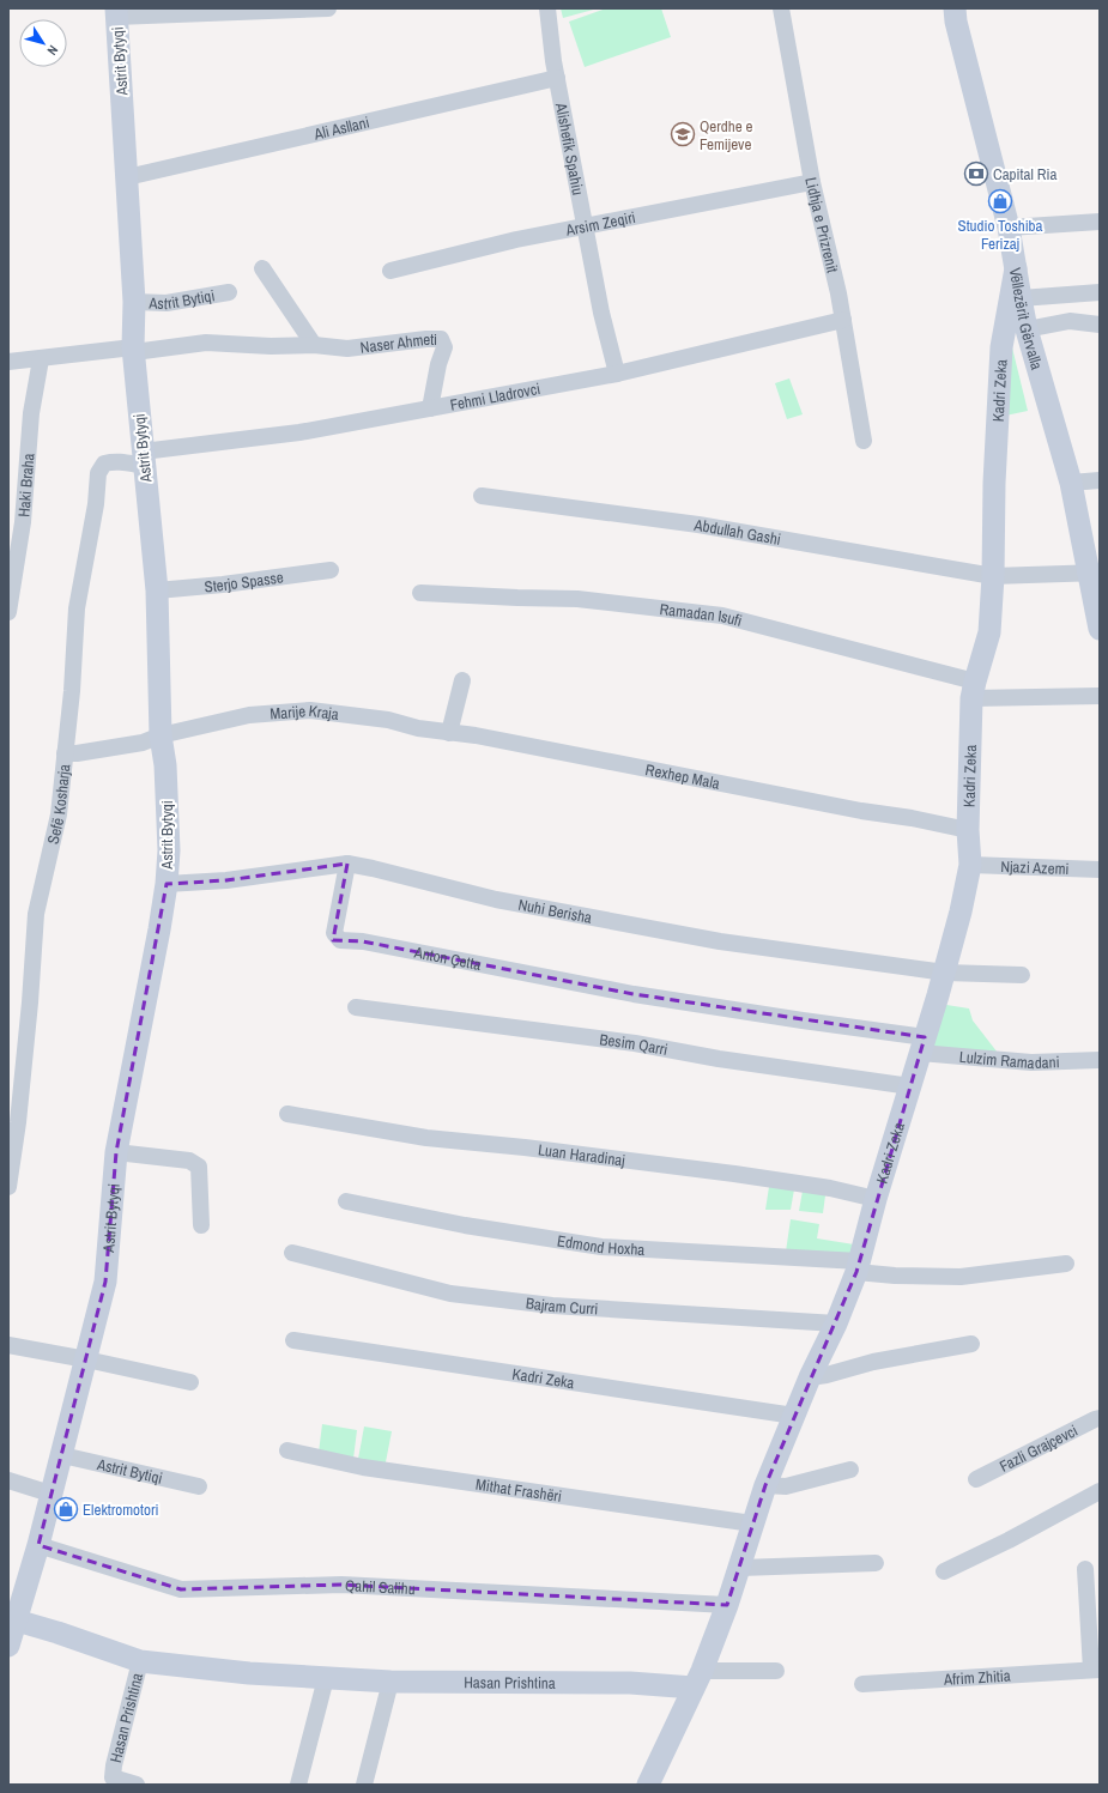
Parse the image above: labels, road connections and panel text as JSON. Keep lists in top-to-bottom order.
{
  "streets": {
    "street": [
      "Astrit Bytyqi",
      "Ali Asllani",
      "Alishefik Spahiu",
      "Arsim Zeqiri",
      "Lidhja e Prizrenit",
      "Astrit Bytiqi",
      "Vëllezërit Gërvalla",
      "Naser Ahmeti",
      "Kadri Zeka",
      "Fehmi Lladrovci",
      "Haki Braha",
      "Abdullah Gashi",
      "Sterjo Spasse",
      "Ramadan Isufi",
      "Marije Kraja",
      "Rexhep Mala",
      "Sefë Kosharja",
      "Njazi Azemi",
      "Nuhi Berisha",
      "Anton Çetta",
      "Besim Qarri",
      "Lulzim Ramadani",
      "Luan Haradinaj",
      "Edmond Hoxha",
      "Bajram Curri",
      "Fazli Grajçevci",
      "Mithat Frashëri",
      "Qahil Salihu",
      "Afrim Zhitia",
      "Hasan Prishtina"
    ]
  },
  "crossings": [
    ["Astrit Bytyqi", "Ali Asllani"],
    ["Astrit Bytyqi", "Astrit Bytiqi"],
    ["Astrit Bytyqi", "Naser Ahmeti"],
    ["Astrit Bytyqi", "Fehmi Lladrovci"],
    ["Astrit Bytyqi", "Sterjo Spasse"],
    ["Astrit Bytyqi", "Marije Kraja"],
    ["Astrit Bytyqi", "Sefë Kosharja"],
    ["Astrit Bytyqi", "Nuhi Berisha"],
    ["Astrit Bytyqi", "Qahil Salihu"],
    ["Astrit Bytyqi", "Hasan Prishtina"],
    ["Ali Asllani", "Alishefik Spahiu"],
    ["Alishefik Spahiu", "Arsim Zeqiri"],
    ["Alishefik Spahiu", "Fehmi Lladrovci"],
    ["Arsim Zeqiri", "Lidhja e Prizrenit"],
    ["Lidhja e Prizrenit", "Fehmi Lladrovci"],
    ["Vëllezërit Gërvalla", "Kadri Zeka"],
    ["Vëllezërit Gërvalla", "Abdullah Gashi"],
    ["Naser Ahmeti", "Fehmi Lladrovci"],
    ["Naser Ahmeti", "Haki Braha"],
    ["Kadri Zeka", "Abdullah Gashi"],
    ["Kadri Zeka", "Ramadan Isufi"],
    ["Kadri Zeka", "Rexhep Mala"],
    ["Kadri Zeka", "Njazi Azemi"],
    ["Kadri Zeka", "Nuhi Berisha"],
    ["Kadri Zeka", "Besim Qarri"],
    ["Kadri Zeka", "Lulzim Ramadani"],
    ["Kadri Zeka", "Luan Haradinaj"],
    ["Kadri Zeka", "Edmond Hoxha"],
    ["Kadri Zeka", "Bajram Curri"],
    ["Kadri Zeka", "Mithat Frashëri"],
    ["Kadri Zeka", "Qahil Salihu"],
    ["Kadri Zeka", "Hasan Prishtina"],
    ["Fehmi Lladrovci", "Sefë Kosharja"],
    ["Marije Kraja", "Rexhep Mala"],
    ["Nuhi Berisha", "Anton Çetta"],
    ["Anton Çetta", "Lulzim Ramadani"]
  ],
  "places": {
    "school or university": ["Qerdhe e Femijeve"],
    "bank": ["Capital Ria"],
    "shop": ["Studio Toshiba Ferizaj", "Elektromotori"]
  },
  "north": "bottom right"
}
